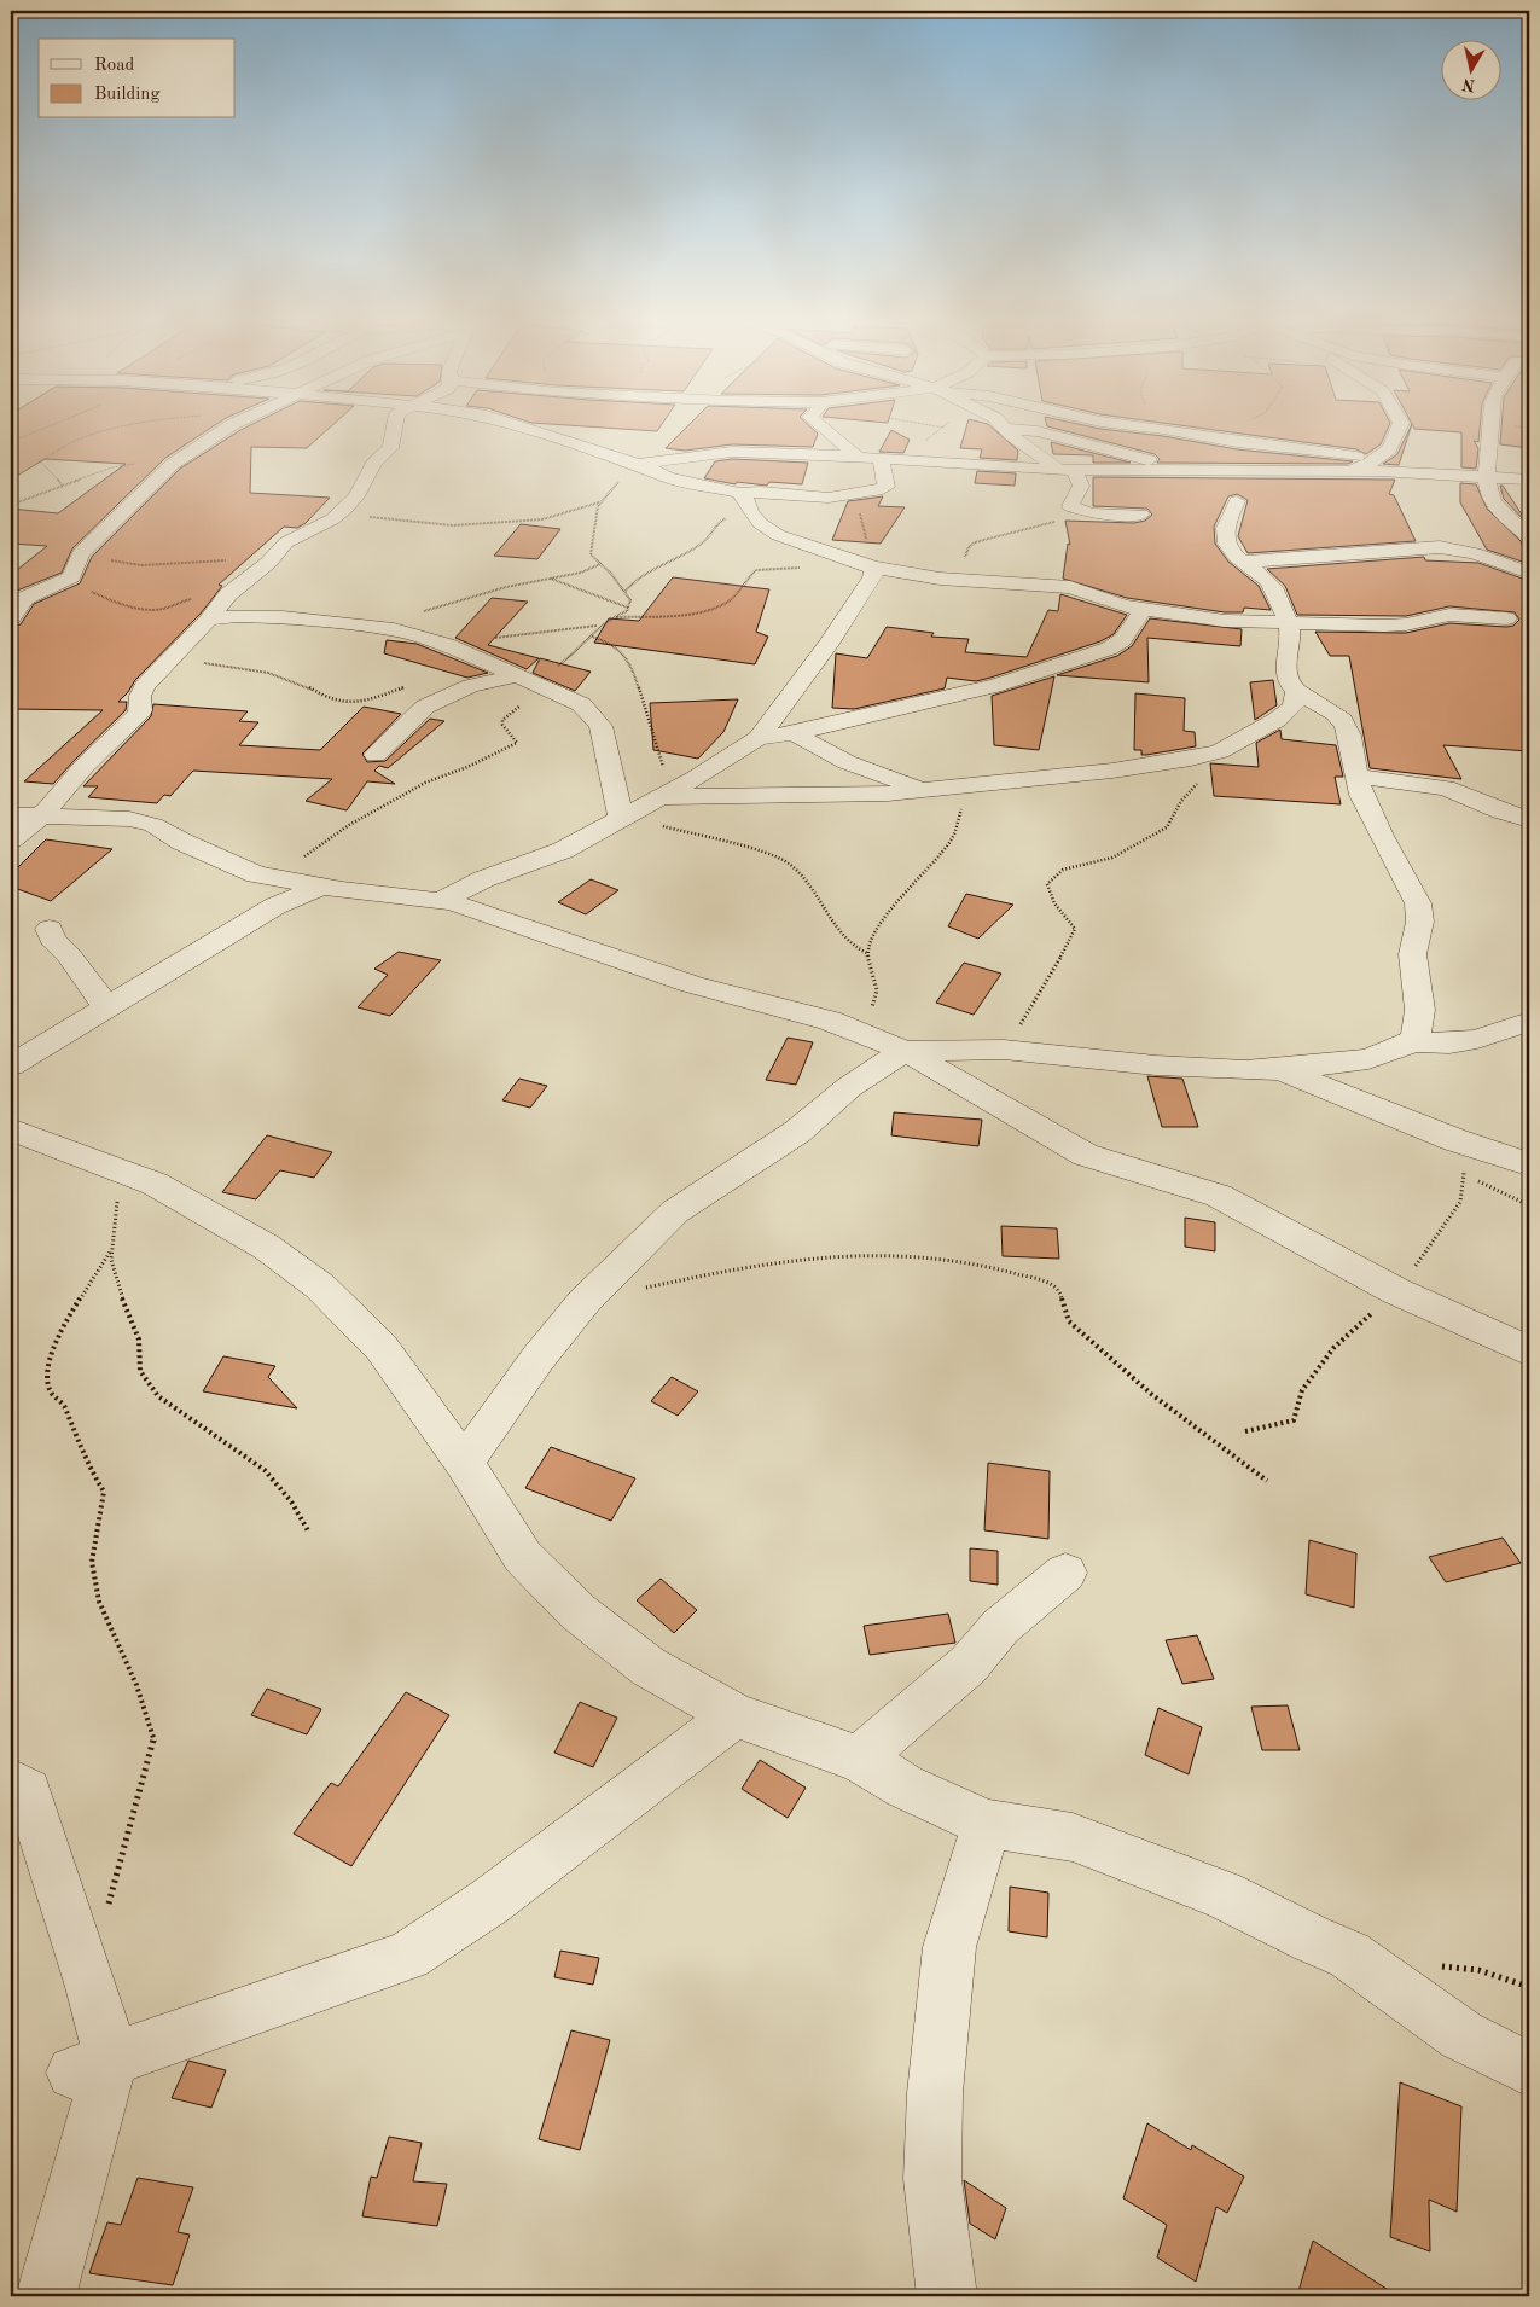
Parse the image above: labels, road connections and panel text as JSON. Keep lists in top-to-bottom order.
{
  "legend": ["Road", "Building"],
  "north": "bottom"
}
